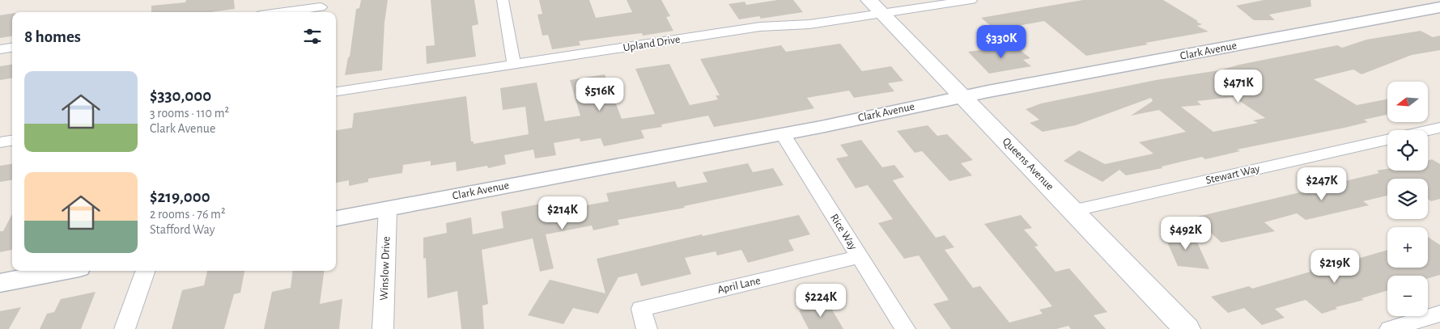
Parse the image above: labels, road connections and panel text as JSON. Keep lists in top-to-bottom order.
{
  "streets": {
    "main road": ["Queens Avenue"],
    "street": [
      "Upland Drive",
      "Clark Avenue",
      "Stewart Way",
      "Rice Way",
      "Winslow Drive",
      "April Lane"
    ]
  },
  "crossings": [
    ["Upland Drive", "Queens Avenue"],
    ["Clark Avenue", "Queens Avenue"],
    ["Clark Avenue", "Rice Way"],
    ["Clark Avenue", "Winslow Drive"],
    ["Queens Avenue", "Stewart Way"],
    ["Rice Way", "April Lane"]
  ],
  "north": "left",
  "page": {
    "heading": "8 homes",
    "price": [
      "$330K",
      "$471K",
      "$516K",
      "$247K",
      "$214K",
      "$492K",
      "$219K",
      "$224K"
    ],
    "list": [
      {
        "name": "$330,000",
        "note": "3 rooms · 110 m² · Clark Avenue"
      },
      {
        "name": "$219,000",
        "note": "2 rooms · 76 m² · Stafford Way"
      }
    ],
    "map_buttons": ["+", "−"]
  }
}
